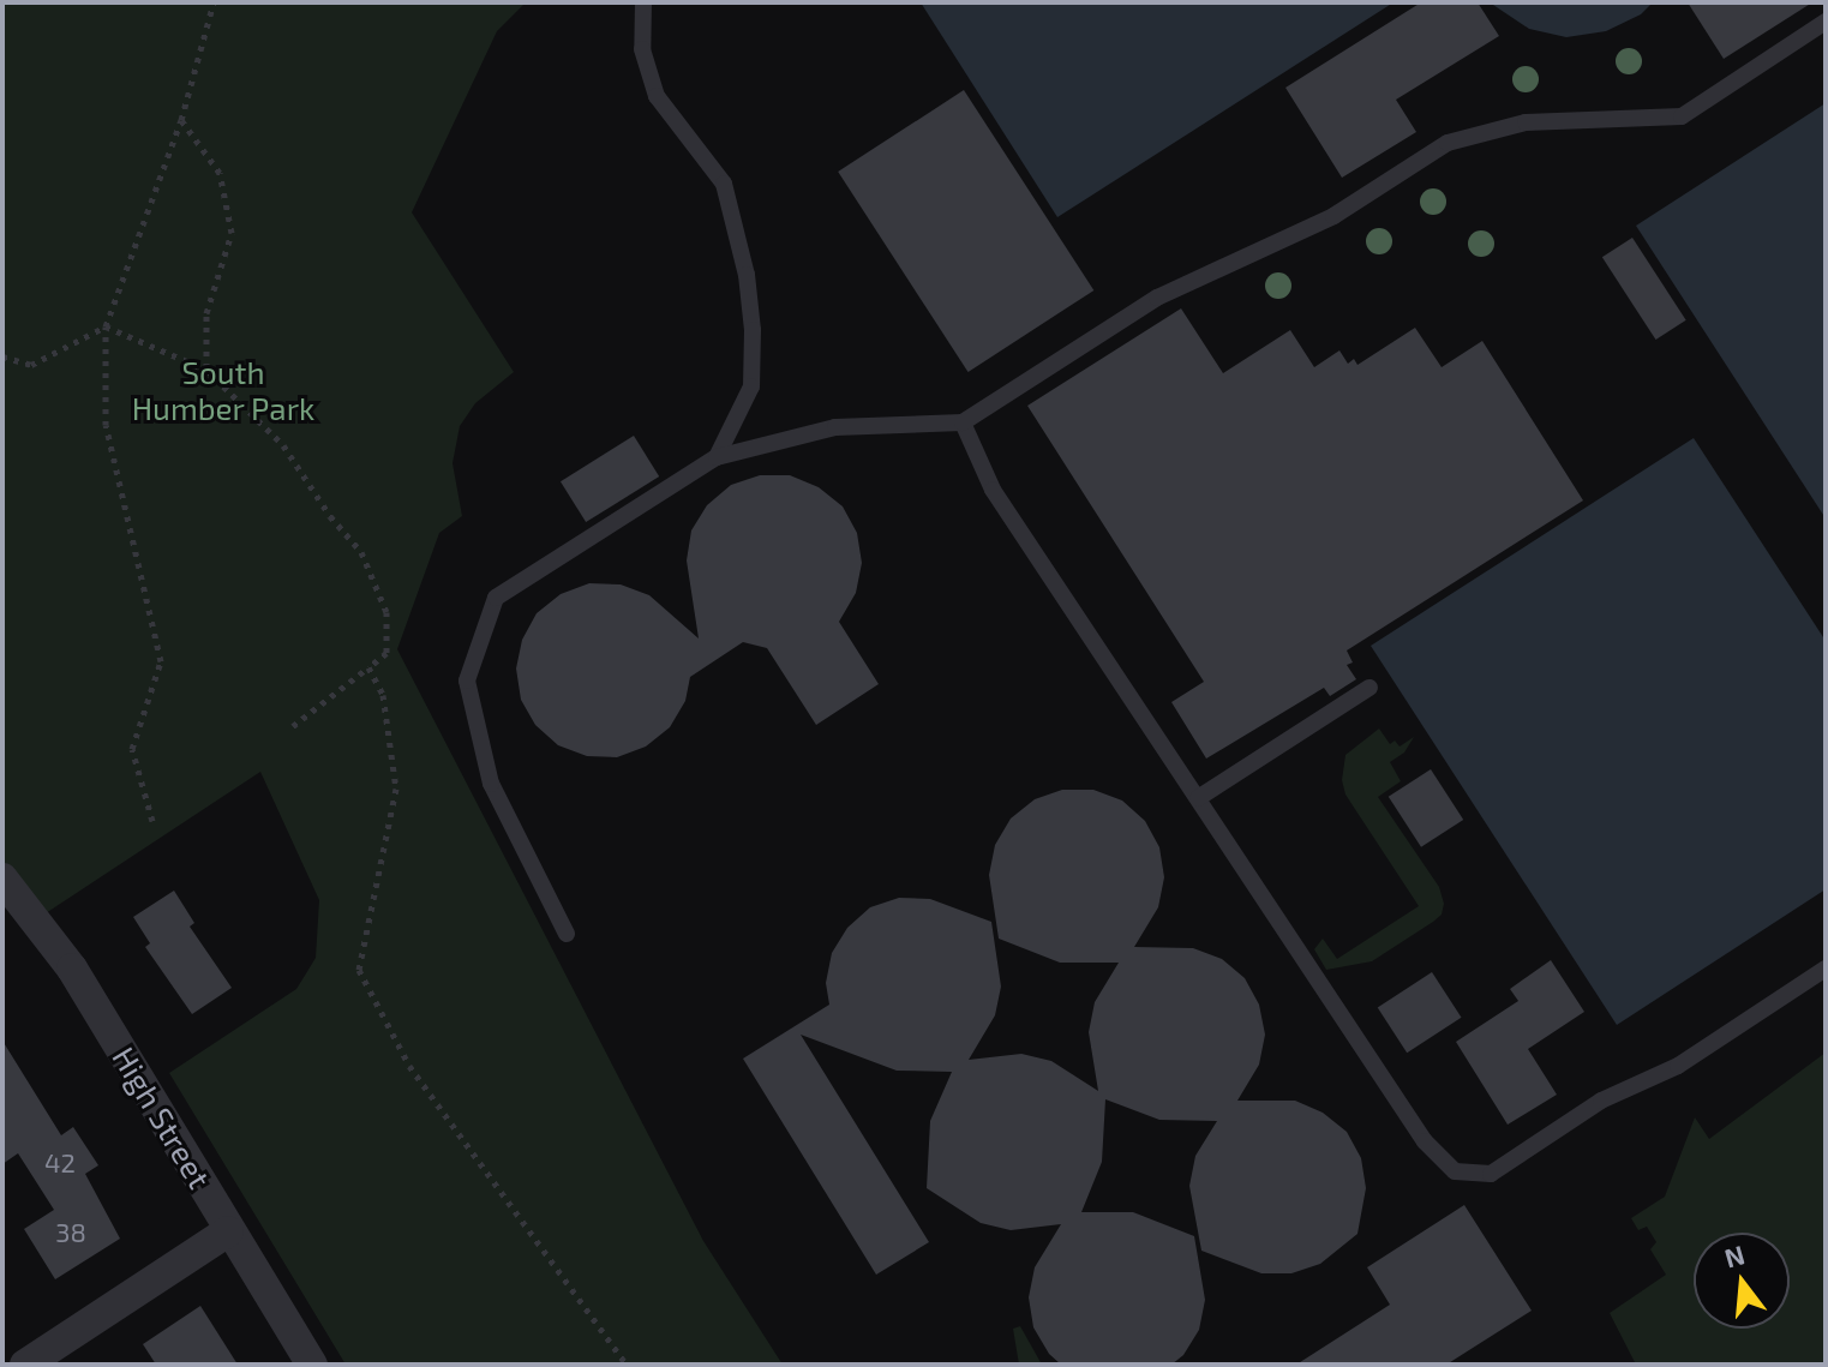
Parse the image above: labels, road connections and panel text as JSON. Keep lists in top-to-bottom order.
{
  "streets": {
    "street": ["High Street"]
  },
  "parks": ["South Humber Park"],
  "house_numbers": ["42", "38"],
  "north": "top"
}
